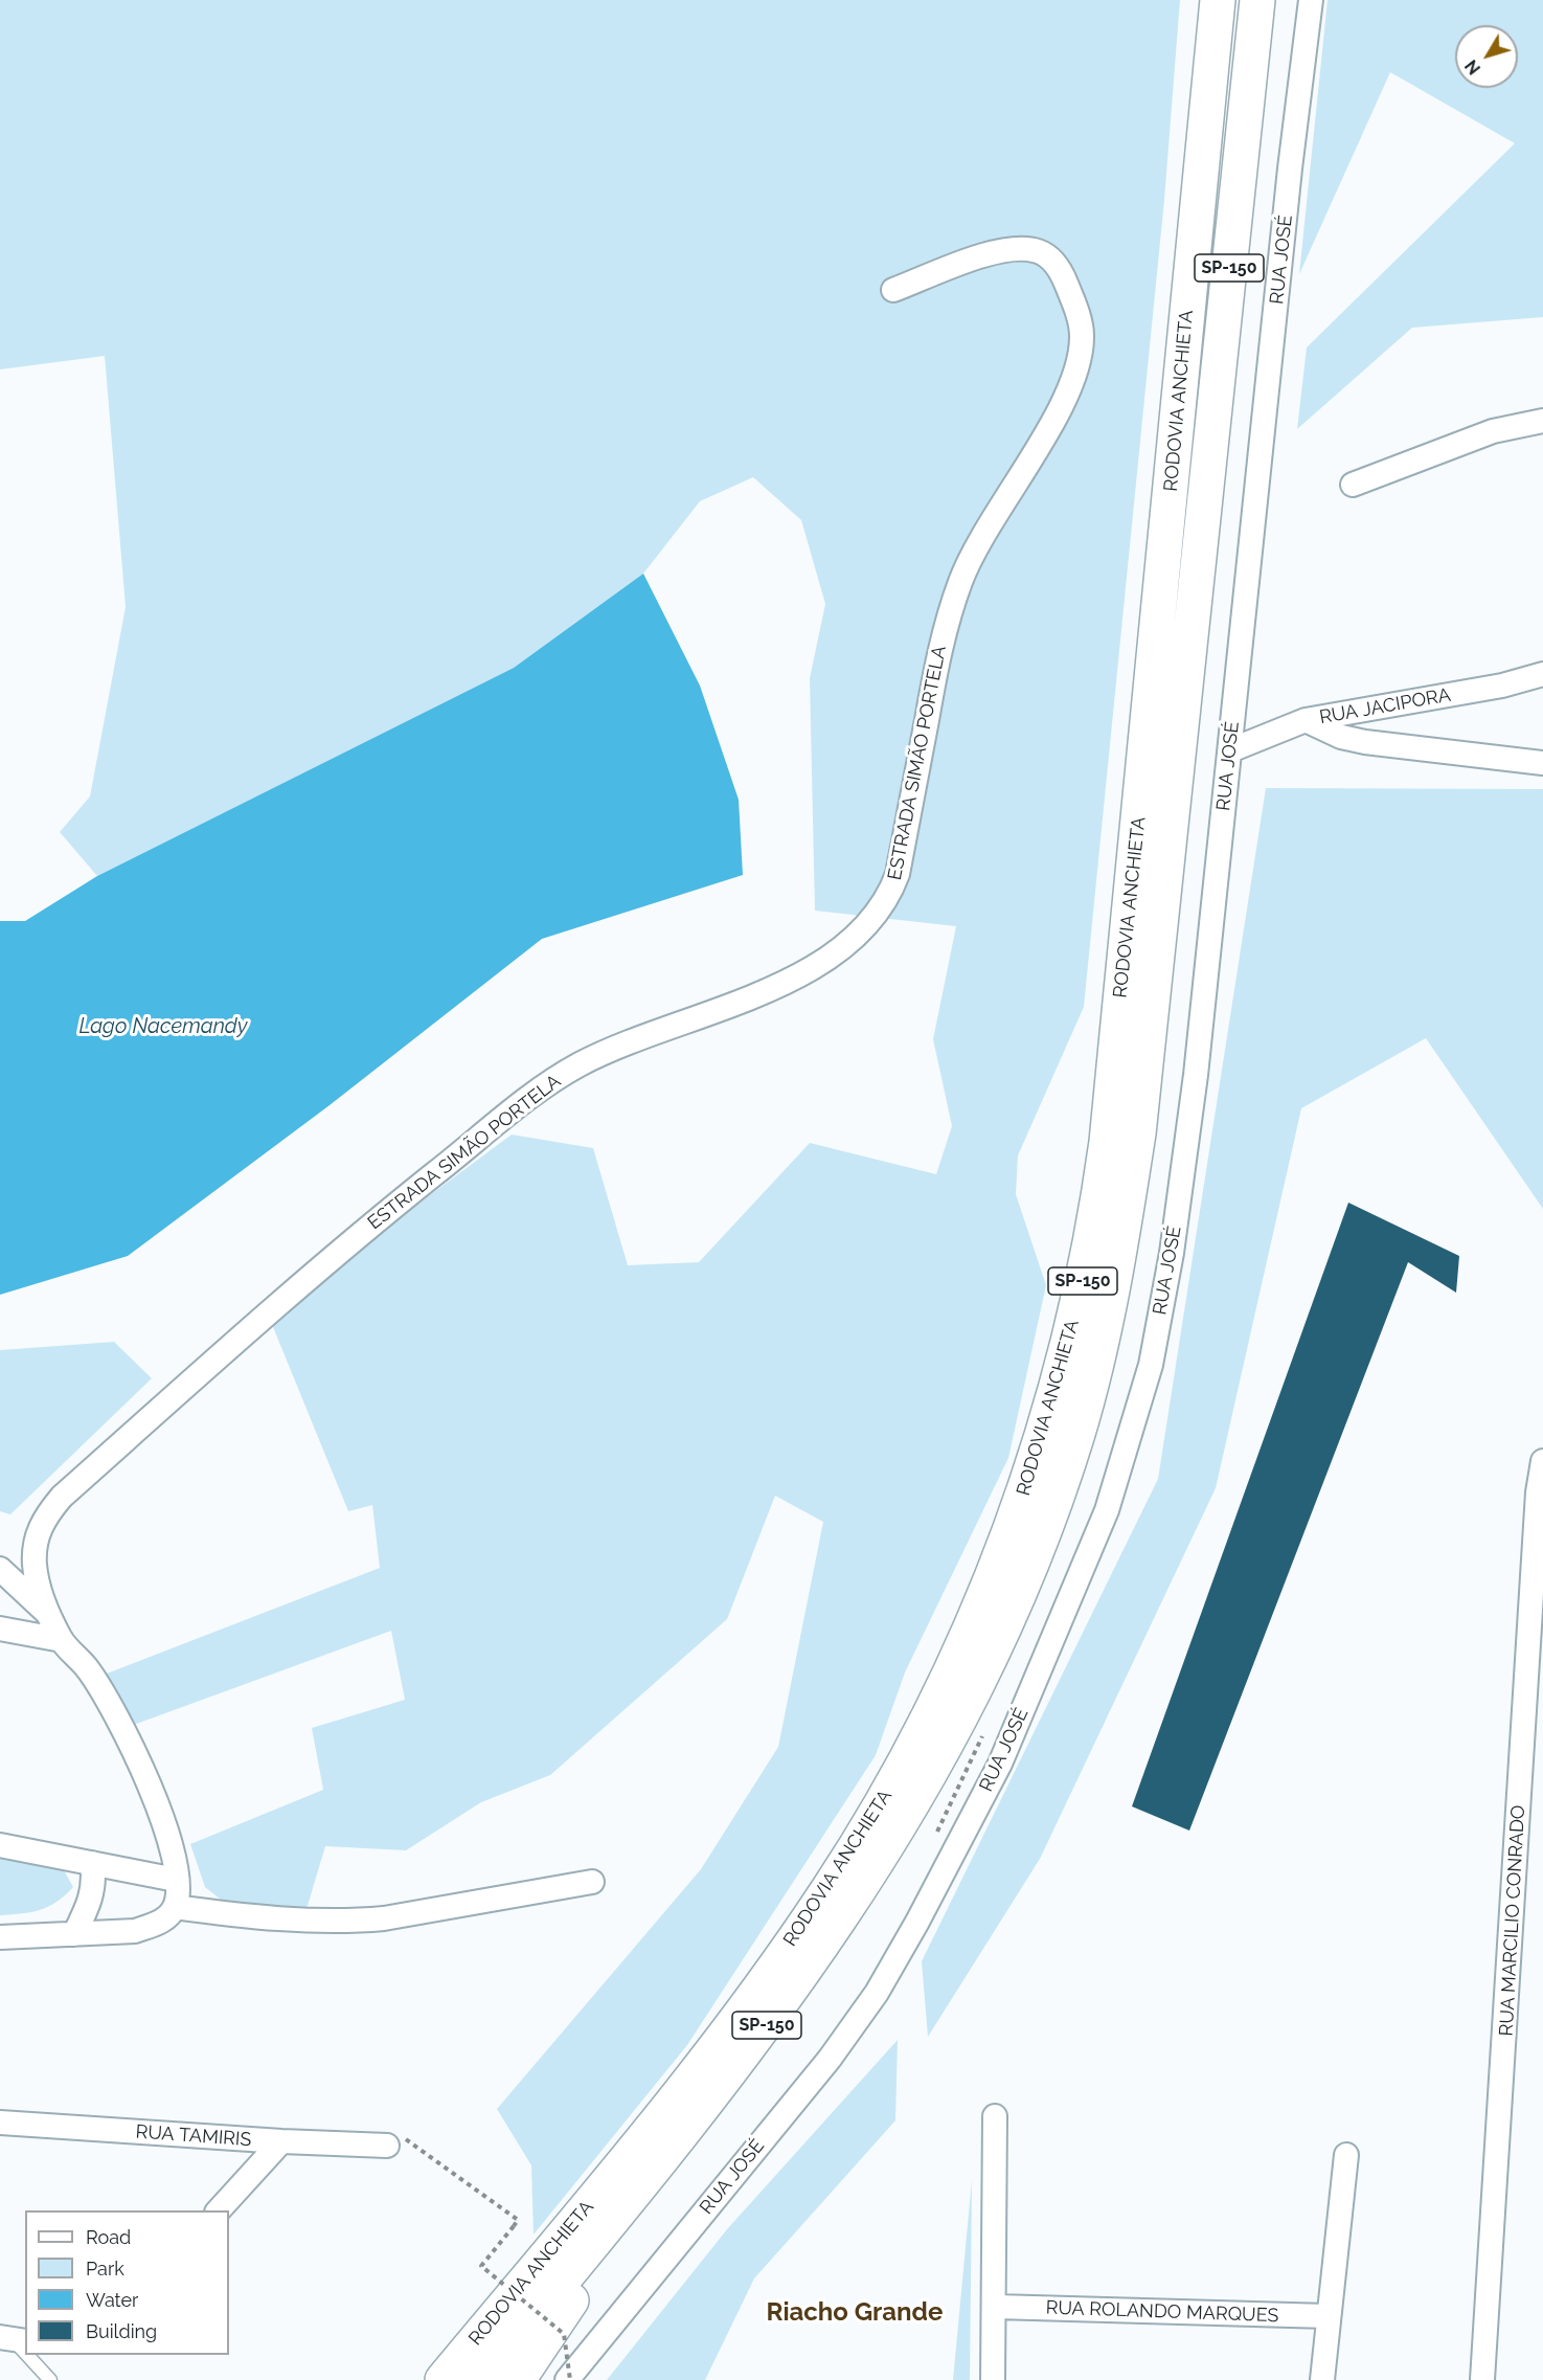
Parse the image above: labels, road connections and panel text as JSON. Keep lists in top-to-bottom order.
{
  "streets": {
    "highway": ["SP-150", "RODOVIA ANCHIETA"],
    "street": [
      "RUA JOSÉ",
      "RUA JACIPORA",
      "ESTRADA SIMÃO PORTELA",
      "RUA MARCILIO CONRADO",
      "RUA TAMIRIS",
      "RUA ROLANDO MARQUES"
    ]
  },
  "crossings": [
    ["RUA JOSÉ", "RUA JACIPORA"]
  ],
  "districts": ["Riacho Grande"],
  "water": ["Lago Nacemandy"],
  "legend": [
    "Road",
    "Park",
    "Water",
    "Building"
  ],
  "north": "bottom left"
}
